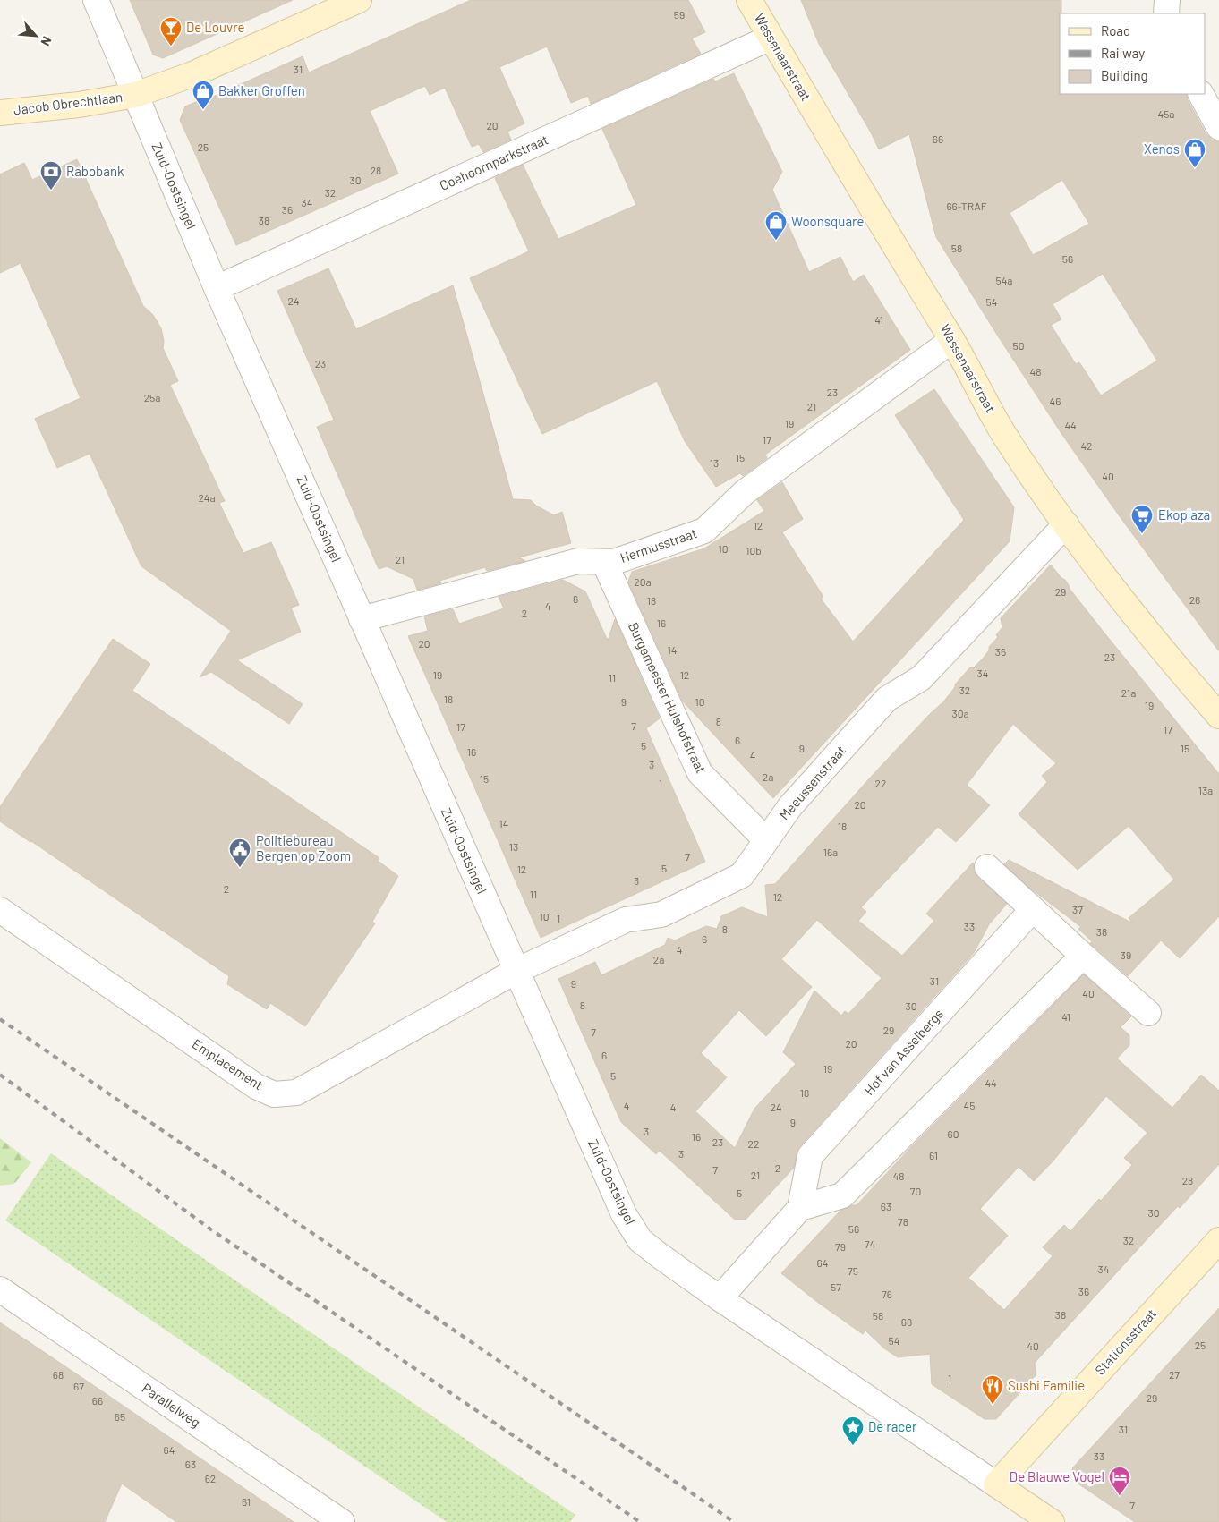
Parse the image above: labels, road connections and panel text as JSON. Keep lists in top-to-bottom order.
{
  "streets": {
    "street": [
      "Wassenaarstraat",
      "Jacob Obrechtlaan",
      "Coehoornparkstraat",
      "Zuid-Oostsingel",
      "Hermusstraat",
      "Burgemeester Hulshofstraat",
      "Meeussenstraat",
      "Hof van Asselbergs",
      "Emplacement",
      "Stationsstraat",
      "Parallelweg"
    ]
  },
  "crossings": [
    ["Wassenaarstraat", "Coehoornparkstraat"],
    ["Wassenaarstraat", "Hermusstraat"],
    ["Wassenaarstraat", "Meeussenstraat"],
    ["Jacob Obrechtlaan", "Zuid-Oostsingel"],
    ["Coehoornparkstraat", "Zuid-Oostsingel"],
    ["Zuid-Oostsingel", "Hermusstraat"],
    ["Zuid-Oostsingel", "Meeussenstraat"],
    ["Zuid-Oostsingel", "Emplacement"],
    ["Zuid-Oostsingel", "Stationsstraat"],
    ["Hermusstraat", "Burgemeester Hulshofstraat"],
    ["Burgemeester Hulshofstraat", "Meeussenstraat"],
    ["Meeussenstraat", "Emplacement"]
  ],
  "places": {
    "bar": ["De Louvre"],
    "shop": ["Bakker Groffen", "Xenos", "Woonsquare"],
    "bank": ["Rabobank"],
    "supermarket": ["Ekoplaza"],
    "public building": ["Politiebureau Bergen op Zoom"],
    "restaurant": ["Sushi Familie"],
    "place": ["De racer"],
    "hotel": ["De Blauwe Vogel"]
  },
  "house_numbers": [
    "59",
    "31",
    "45a",
    "20",
    "66",
    "25",
    "28",
    "30",
    "32",
    "34",
    "66-TRAF",
    "36",
    "38",
    "58",
    "56",
    "54a",
    "24",
    "54",
    "41",
    "50",
    "23",
    "48",
    "23",
    "25a",
    "46",
    "21",
    "19",
    "44",
    "17",
    "42",
    "15",
    "13",
    "40",
    "24a",
    "12",
    "10",
    "10b",
    "21",
    "20a",
    "29",
    "6",
    "26",
    "18",
    "4",
    "2",
    "16",
    "20",
    "14",
    "36",
    "23",
    "34",
    "19",
    "12",
    "11",
    "32",
    "21a",
    "18",
    "9",
    "10",
    "19",
    "30a",
    "8",
    "7",
    "17",
    "17",
    "6",
    "5",
    "9",
    "15",
    "16",
    "4",
    "3",
    "2a",
    "15",
    "1",
    "22",
    "13a",
    "20",
    "14",
    "18",
    "13",
    "16a",
    "7",
    "5",
    "12",
    "3",
    "2",
    "11",
    "12",
    "37",
    "10",
    "1",
    "33",
    "8",
    "38",
    "6",
    "4",
    "39",
    "2a",
    "31",
    "9",
    "40",
    "8",
    "30",
    "41",
    "29",
    "7",
    "20",
    "6",
    "19",
    "5",
    "44",
    "18",
    "4",
    "45",
    "4",
    "24",
    "9",
    "3",
    "60",
    "16",
    "23",
    "22",
    "3",
    "61",
    "2",
    "7",
    "21",
    "48",
    "28",
    "70",
    "5",
    "63",
    "30",
    "78",
    "56",
    "32",
    "74",
    "79",
    "64",
    "34",
    "75",
    "57",
    "36",
    "76",
    "38",
    "58",
    "68",
    "54",
    "25",
    "40",
    "68",
    "27",
    "1",
    "67",
    "29",
    "66",
    "65",
    "31",
    "64",
    "33",
    "63",
    "62",
    "61",
    "7"
  ],
  "legend": ["Road", "Railway", "Building"],
  "north": "bottom right"
}
